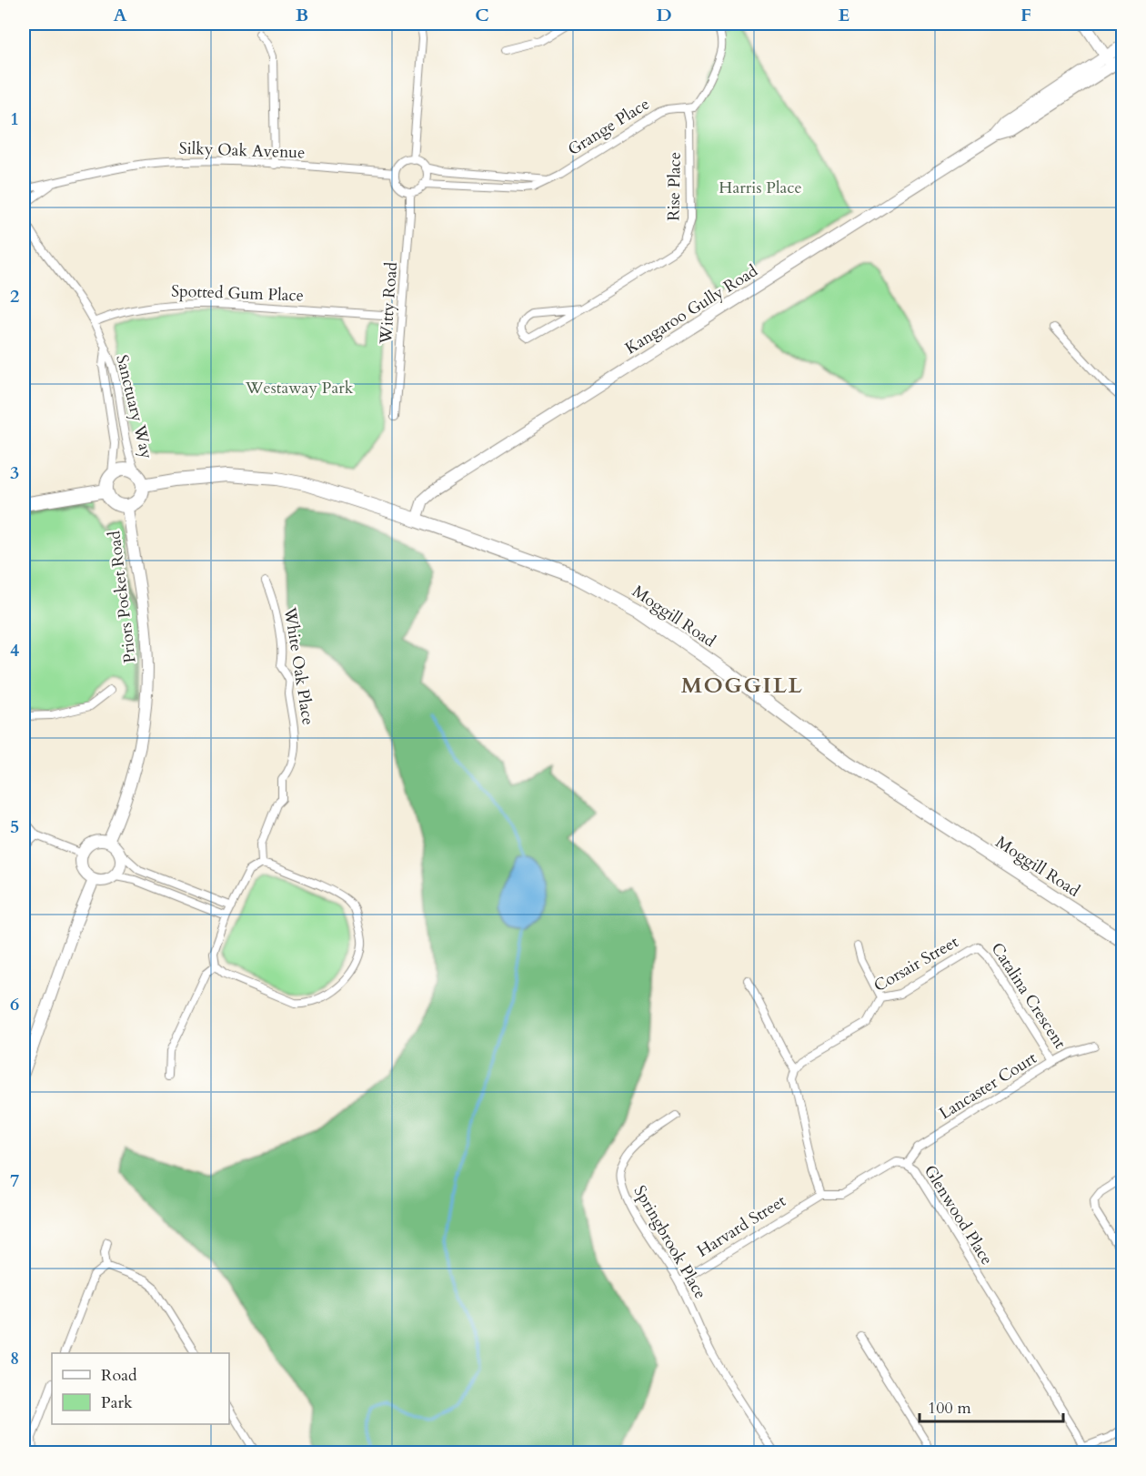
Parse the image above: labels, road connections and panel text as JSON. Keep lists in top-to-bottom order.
{
  "streets": {
    "main road": ["Kangaroo Gully Road", "Priors Pocket Road", "Moggill Road"],
    "street": [
      "Grange Place",
      "Silky Oak Avenue",
      "Rise Place",
      "Spotted Gum Place",
      "Witty Road",
      "Sanctuary Way",
      "White Oak Place",
      "Corsair Street",
      "Catalina Crescent",
      "Lancaster Court",
      "Glenwood Place",
      "Harvard Street",
      "Springbrook Place"
    ]
  },
  "crossings": [
    ["Grange Place", "Silky Oak Avenue"],
    ["Grange Place", "Rise Place"],
    ["Grange Place", "Witty Road"],
    ["Silky Oak Avenue", "Witty Road"],
    ["Spotted Gum Place", "Sanctuary Way"],
    ["Kangaroo Gully Road", "Moggill Road"],
    ["Sanctuary Way", "Priors Pocket Road"],
    ["Sanctuary Way", "Moggill Road"],
    ["Priors Pocket Road", "Moggill Road"],
    ["Corsair Street", "Catalina Crescent"],
    ["Catalina Crescent", "Lancaster Court"],
    ["Lancaster Court", "Glenwood Place"],
    ["Glenwood Place", "Harvard Street"],
    ["Harvard Street", "Springbrook Place"]
  ],
  "districts": ["MOGGILL"],
  "parks": ["Harris Place", "Westaway Park"],
  "legend": ["Road", "Park"],
  "scale_bar": "100 m",
  "grid": {
    "columns": [
      "A",
      "B",
      "C",
      "D",
      "E",
      "F"
    ],
    "rows": [
      "1",
      "2",
      "3",
      "4",
      "5",
      "6",
      "7",
      "8"
    ]
  }
}
